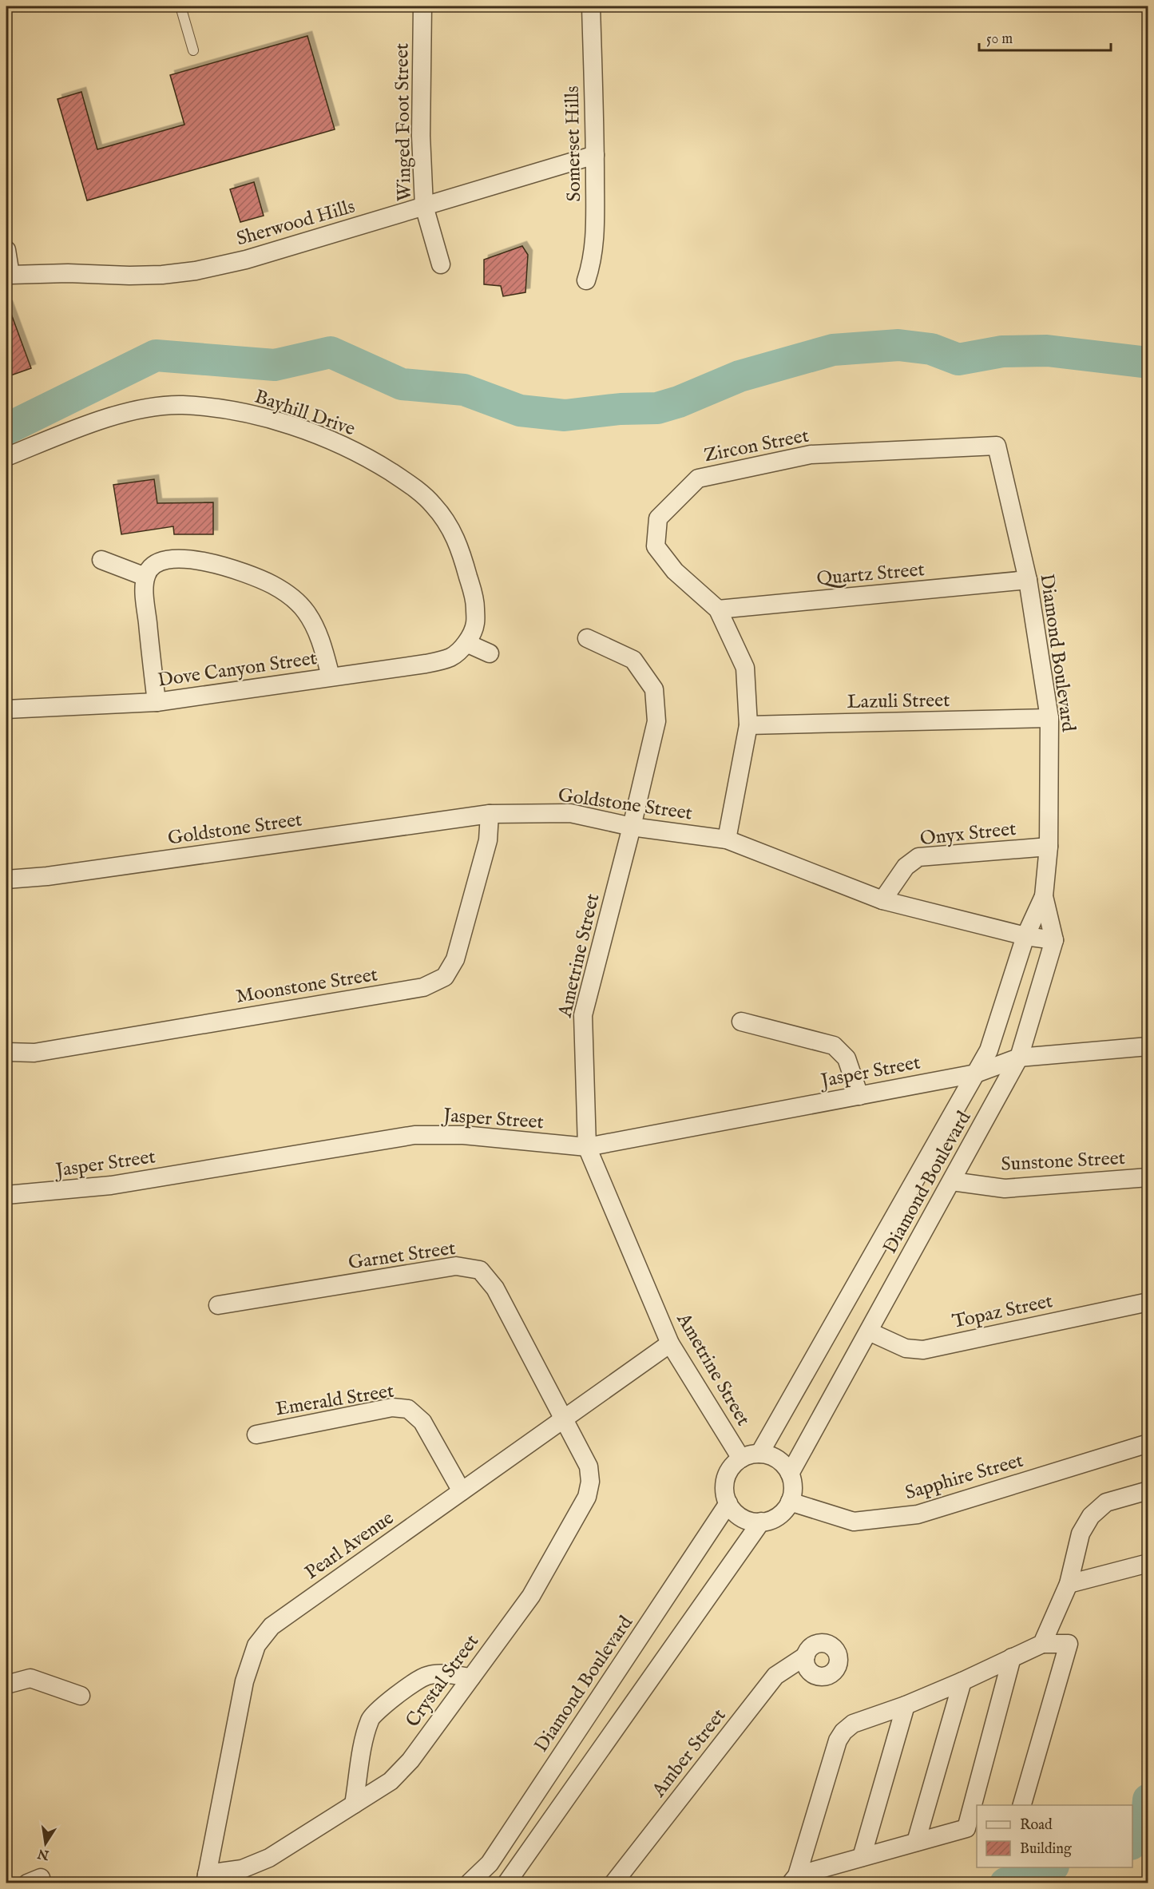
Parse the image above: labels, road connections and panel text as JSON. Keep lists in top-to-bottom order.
{
  "streets": {
    "street": [
      "Winged Foot Street",
      "Somerset Hills",
      "Sherwood Hills",
      "Bayhill Drive",
      "Zircon Street",
      "Quartz Street",
      "Diamond Boulevard",
      "Dove Canyon Street",
      "Lazuli Street",
      "Goldstone Street",
      "Onyx Street",
      "Ametrine Street",
      "Moonstone Street",
      "Jasper Street",
      "Sunstone Street",
      "Garnet Street",
      "Topaz Street",
      "Emerald Street",
      "Sapphire Street",
      "Pearl Avenue",
      "Crystal Street",
      "Amber Street"
    ]
  },
  "crossings": [
    ["Winged Foot Street", "Sherwood Hills"],
    ["Somerset Hills", "Sherwood Hills"],
    ["Bayhill Drive", "Dove Canyon Street"],
    ["Zircon Street", "Quartz Street"],
    ["Zircon Street", "Diamond Boulevard"],
    ["Quartz Street", "Diamond Boulevard"],
    ["Diamond Boulevard", "Lazuli Street"],
    ["Diamond Boulevard", "Goldstone Street"],
    ["Diamond Boulevard", "Onyx Street"],
    ["Diamond Boulevard", "Ametrine Street"],
    ["Diamond Boulevard", "Jasper Street"],
    ["Diamond Boulevard", "Sunstone Street"],
    ["Diamond Boulevard", "Topaz Street"],
    ["Diamond Boulevard", "Sapphire Street"],
    ["Goldstone Street", "Onyx Street"],
    ["Goldstone Street", "Ametrine Street"],
    ["Goldstone Street", "Moonstone Street"],
    ["Ametrine Street", "Jasper Street"],
    ["Ametrine Street", "Sapphire Street"],
    ["Ametrine Street", "Pearl Avenue"],
    ["Garnet Street", "Pearl Avenue"],
    ["Garnet Street", "Crystal Street"],
    ["Emerald Street", "Pearl Avenue"],
    ["Pearl Avenue", "Crystal Street"]
  ],
  "legend": ["Road", "Building"],
  "scale_bar": "50 m",
  "north": "bottom"
}
